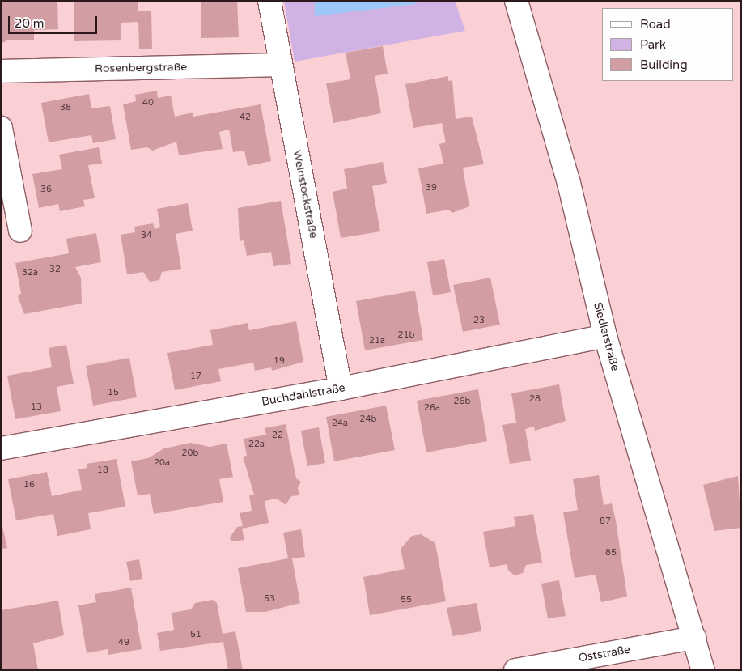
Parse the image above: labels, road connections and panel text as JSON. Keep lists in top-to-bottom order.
{
  "streets": {
    "street": [
      "Rosenbergstraße",
      "Weinstockstraße",
      "Siedlerstraße",
      "Buchdahlstraße",
      "Oststraße"
    ]
  },
  "crossings": [
    ["Rosenbergstraße", "Weinstockstraße"],
    ["Weinstockstraße", "Buchdahlstraße"],
    ["Siedlerstraße", "Buchdahlstraße"],
    ["Siedlerstraße", "Oststraße"]
  ],
  "house_numbers": [
    "40",
    "38",
    "42",
    "39",
    "36",
    "34",
    "32",
    "32a",
    "23",
    "21b",
    "21a",
    "19",
    "17",
    "15",
    "28",
    "26b",
    "13",
    "26a",
    "24b",
    "24a",
    "22",
    "22a",
    "20b",
    "20a",
    "18",
    "16",
    "87",
    "85",
    "53",
    "55",
    "51",
    "49"
  ],
  "legend": ["Road", "Park", "Building"],
  "scale_bar": "20 m"
}
